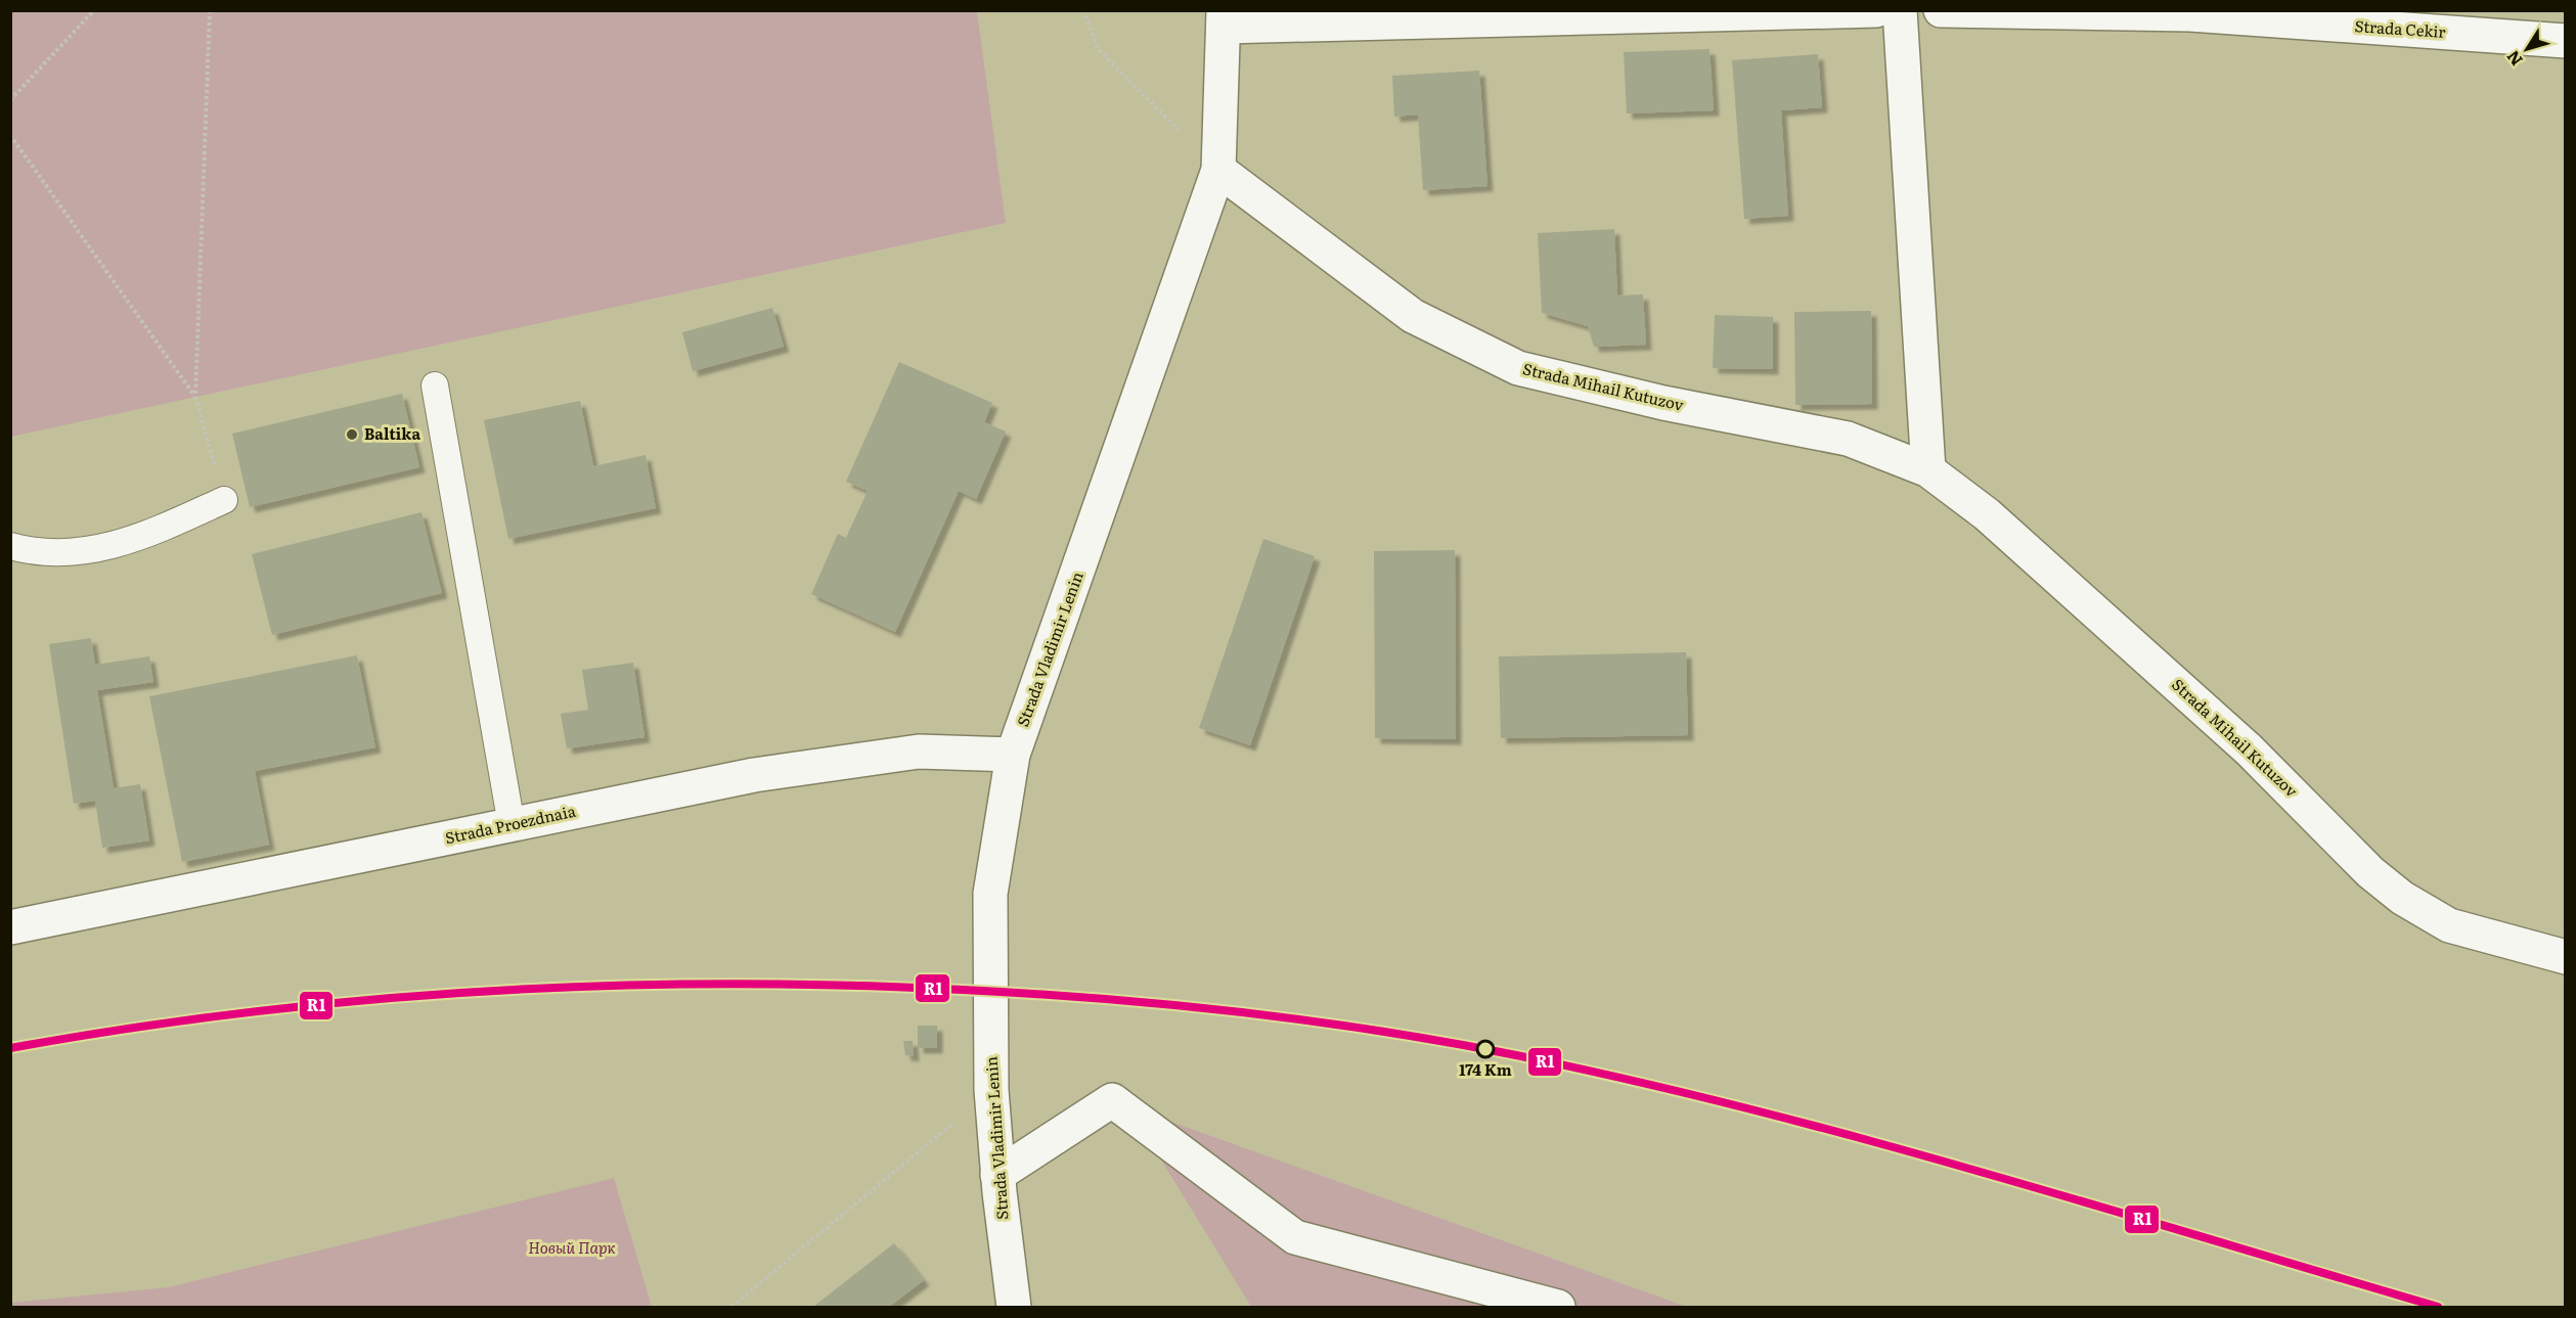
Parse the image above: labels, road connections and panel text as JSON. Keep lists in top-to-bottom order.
{
  "streets": {
    "street": [
      "Strada Cekir",
      "Strada Mihail Kutuzov",
      "Strada Vladimir Lenin",
      "Strada Proezdnaia"
    ]
  },
  "crossings": [
    ["Strada Mihail Kutuzov", "Strada Vladimir Lenin"],
    ["Strada Vladimir Lenin", "Strada Proezdnaia"]
  ],
  "parks": ["Новый Парк"],
  "places": ["Baltika", "174 Km"],
  "lines": ["transit line R1"],
  "north": "bottom left"
}
